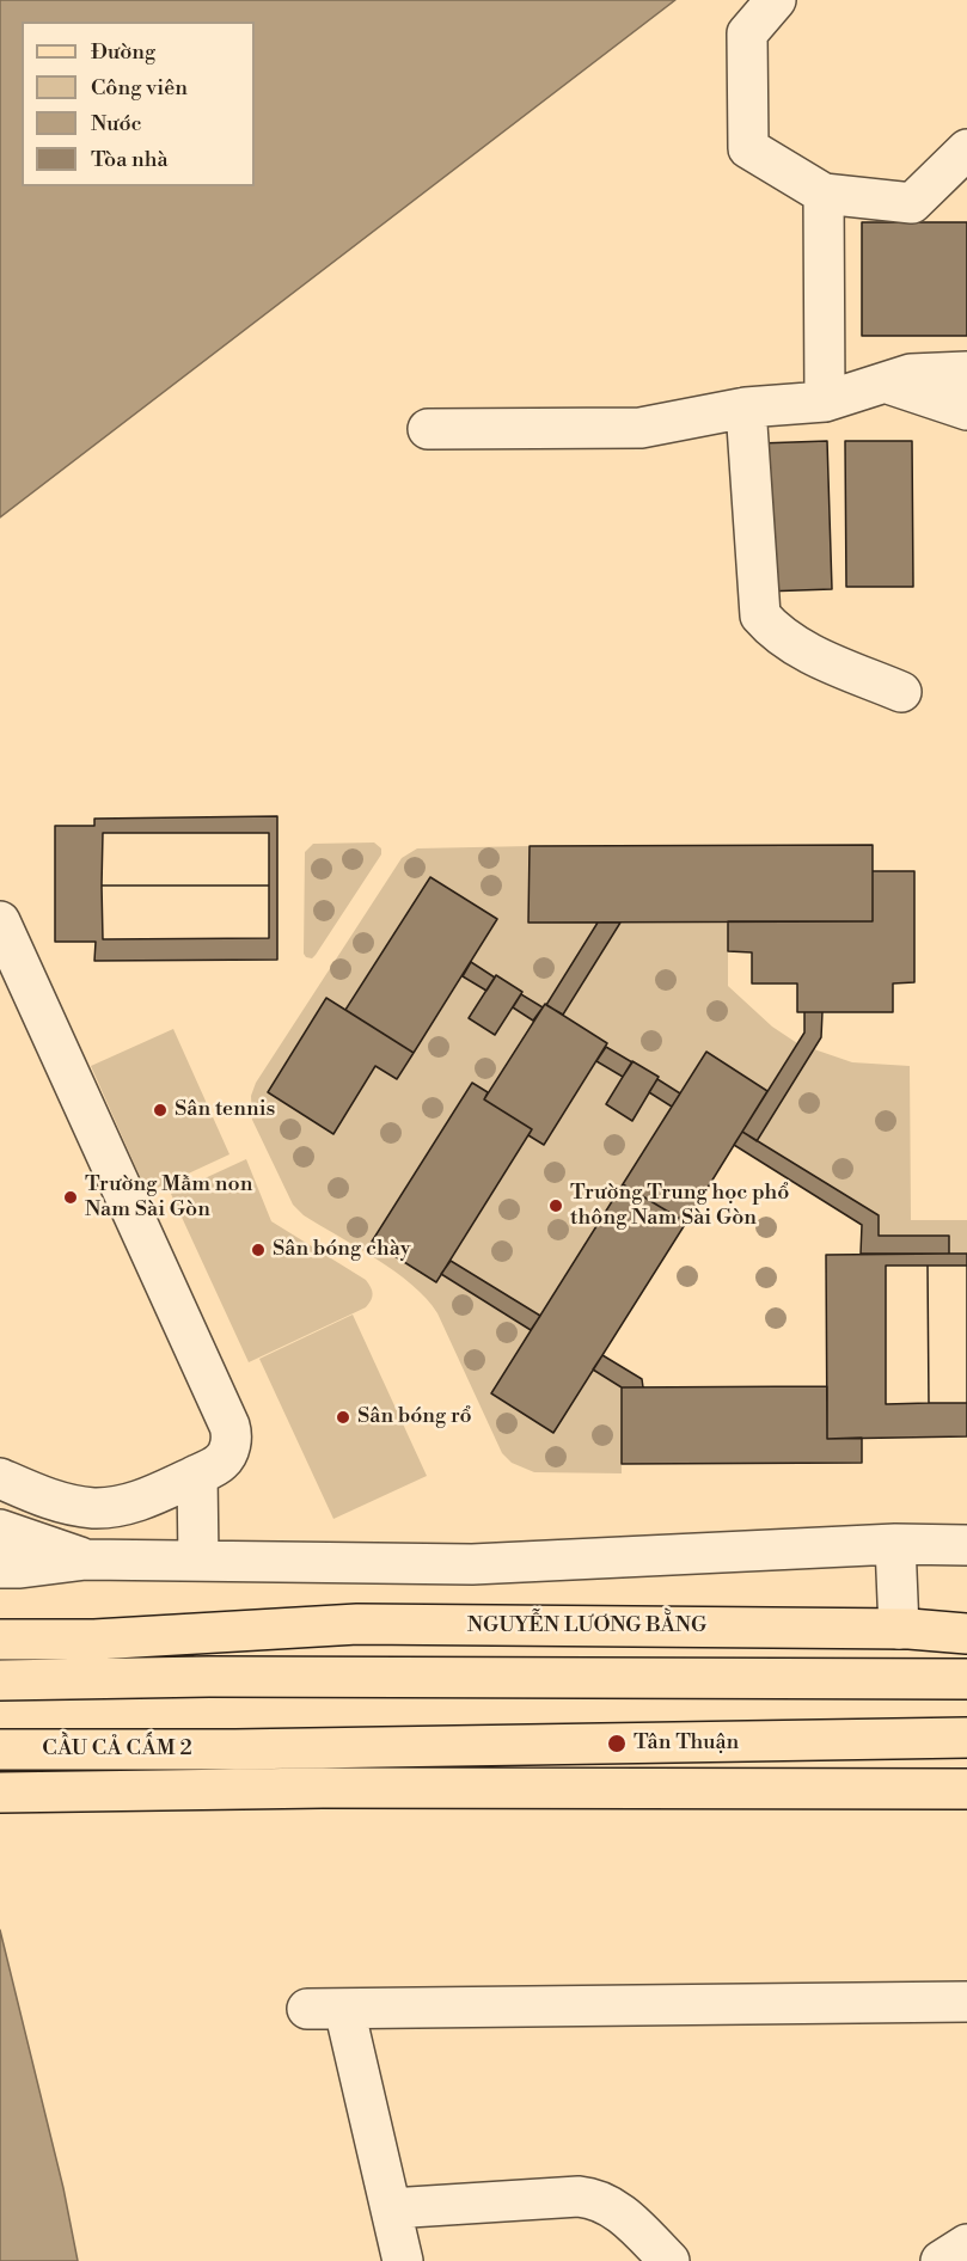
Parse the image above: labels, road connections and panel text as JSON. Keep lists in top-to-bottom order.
{
  "streets": {
    "main road": ["NGUYỄN LƯƠNG BẰNG", "CẦU CẢ CẤM 2"]
  },
  "places": [
    "Sân tennis",
    "Trường Mầm non Nam Sài Gòn",
    "Trường Trung học phổ thông Nam Sài Gòn",
    "Sân bóng chày",
    "Sân bóng rổ",
    "Tân Thuận"
  ],
  "legend": [
    "Đường",
    "Công viên",
    "Nước",
    "Tòa nhà"
  ]
}
